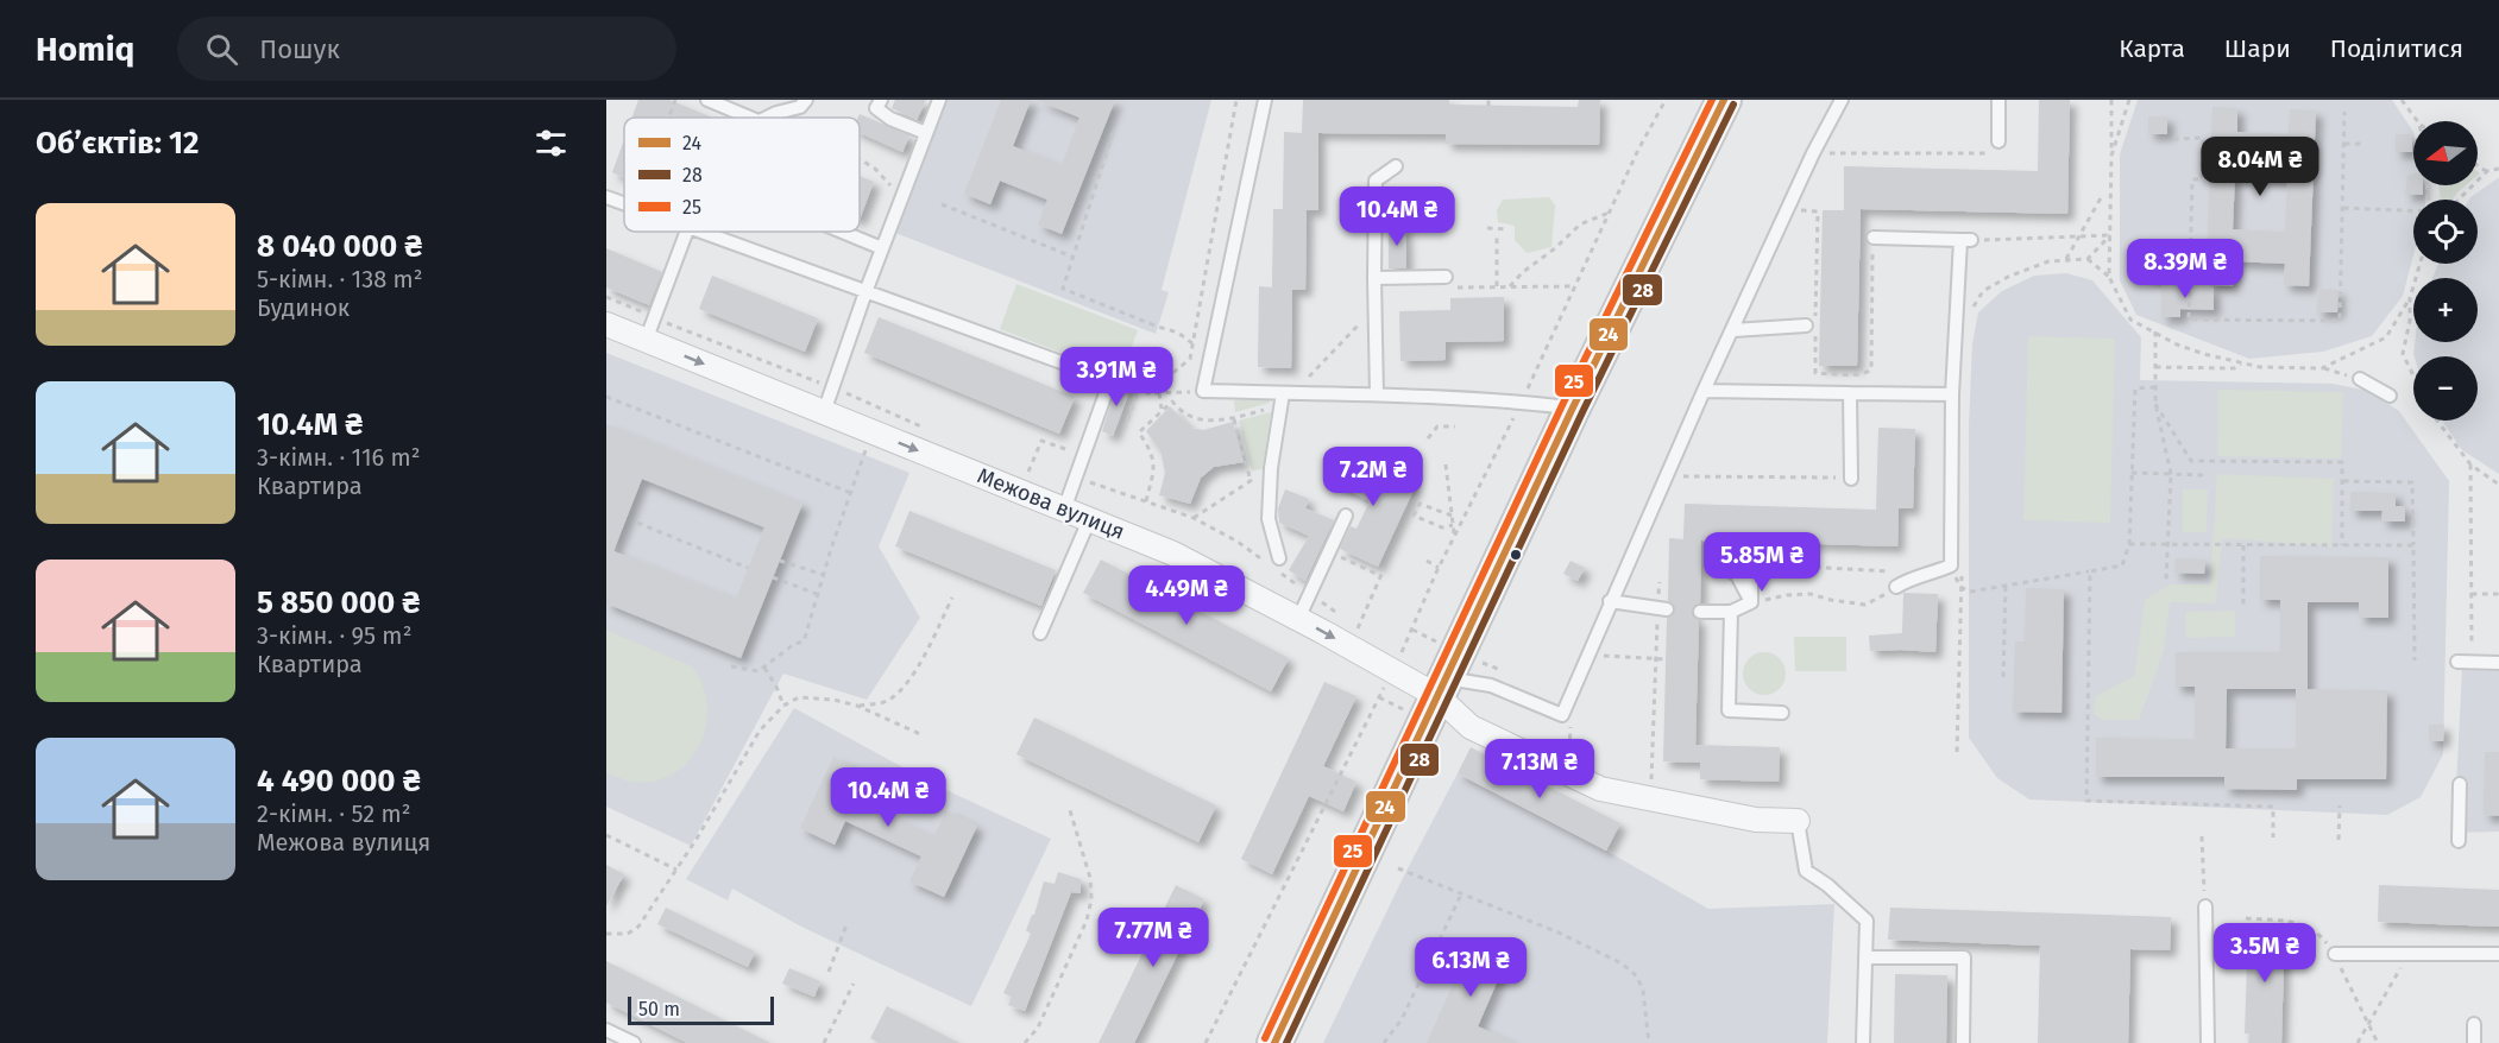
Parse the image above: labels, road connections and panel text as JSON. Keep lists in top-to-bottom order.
{
  "streets": {
    "street": ["Межова вулиця"]
  },
  "one_way": ["Межова вулиця"],
  "lines": ["transit line 24", "transit line 25", "transit line 28"],
  "legend": ["24", "28", "25"],
  "scale_bar": "50 m",
  "north": "left",
  "page": {
    "header": "Homiq",
    "search": "Пошук",
    "nav": ["Карта", "Шари", "Поділитися"],
    "heading": "Об’єктів: 12",
    "map_buttons": ["+", "−"],
    "price": [
      "8.04M ₴",
      "10.4M ₴",
      "8.39M ₴",
      "3.91M ₴",
      "7.2M ₴",
      "5.85M ₴",
      "4.49M ₴",
      "7.13M ₴",
      "10.4M ₴",
      "7.77M ₴",
      "3.5M ₴",
      "6.13M ₴"
    ],
    "list": [
      {
        "name": "8 040 000 ₴",
        "note": "5-кімн. · 138 m² · Будинок"
      },
      {
        "name": "10.4M ₴",
        "note": "3-кімн. · 116 m² · Квартира"
      },
      {
        "name": "5 850 000 ₴",
        "note": "3-кімн. · 95 m² · Квартира"
      },
      {
        "name": "4 490 000 ₴",
        "note": "2-кімн. · 52 m² · Межова вулиця"
      }
    ],
    "scale": "50 m"
  }
}
